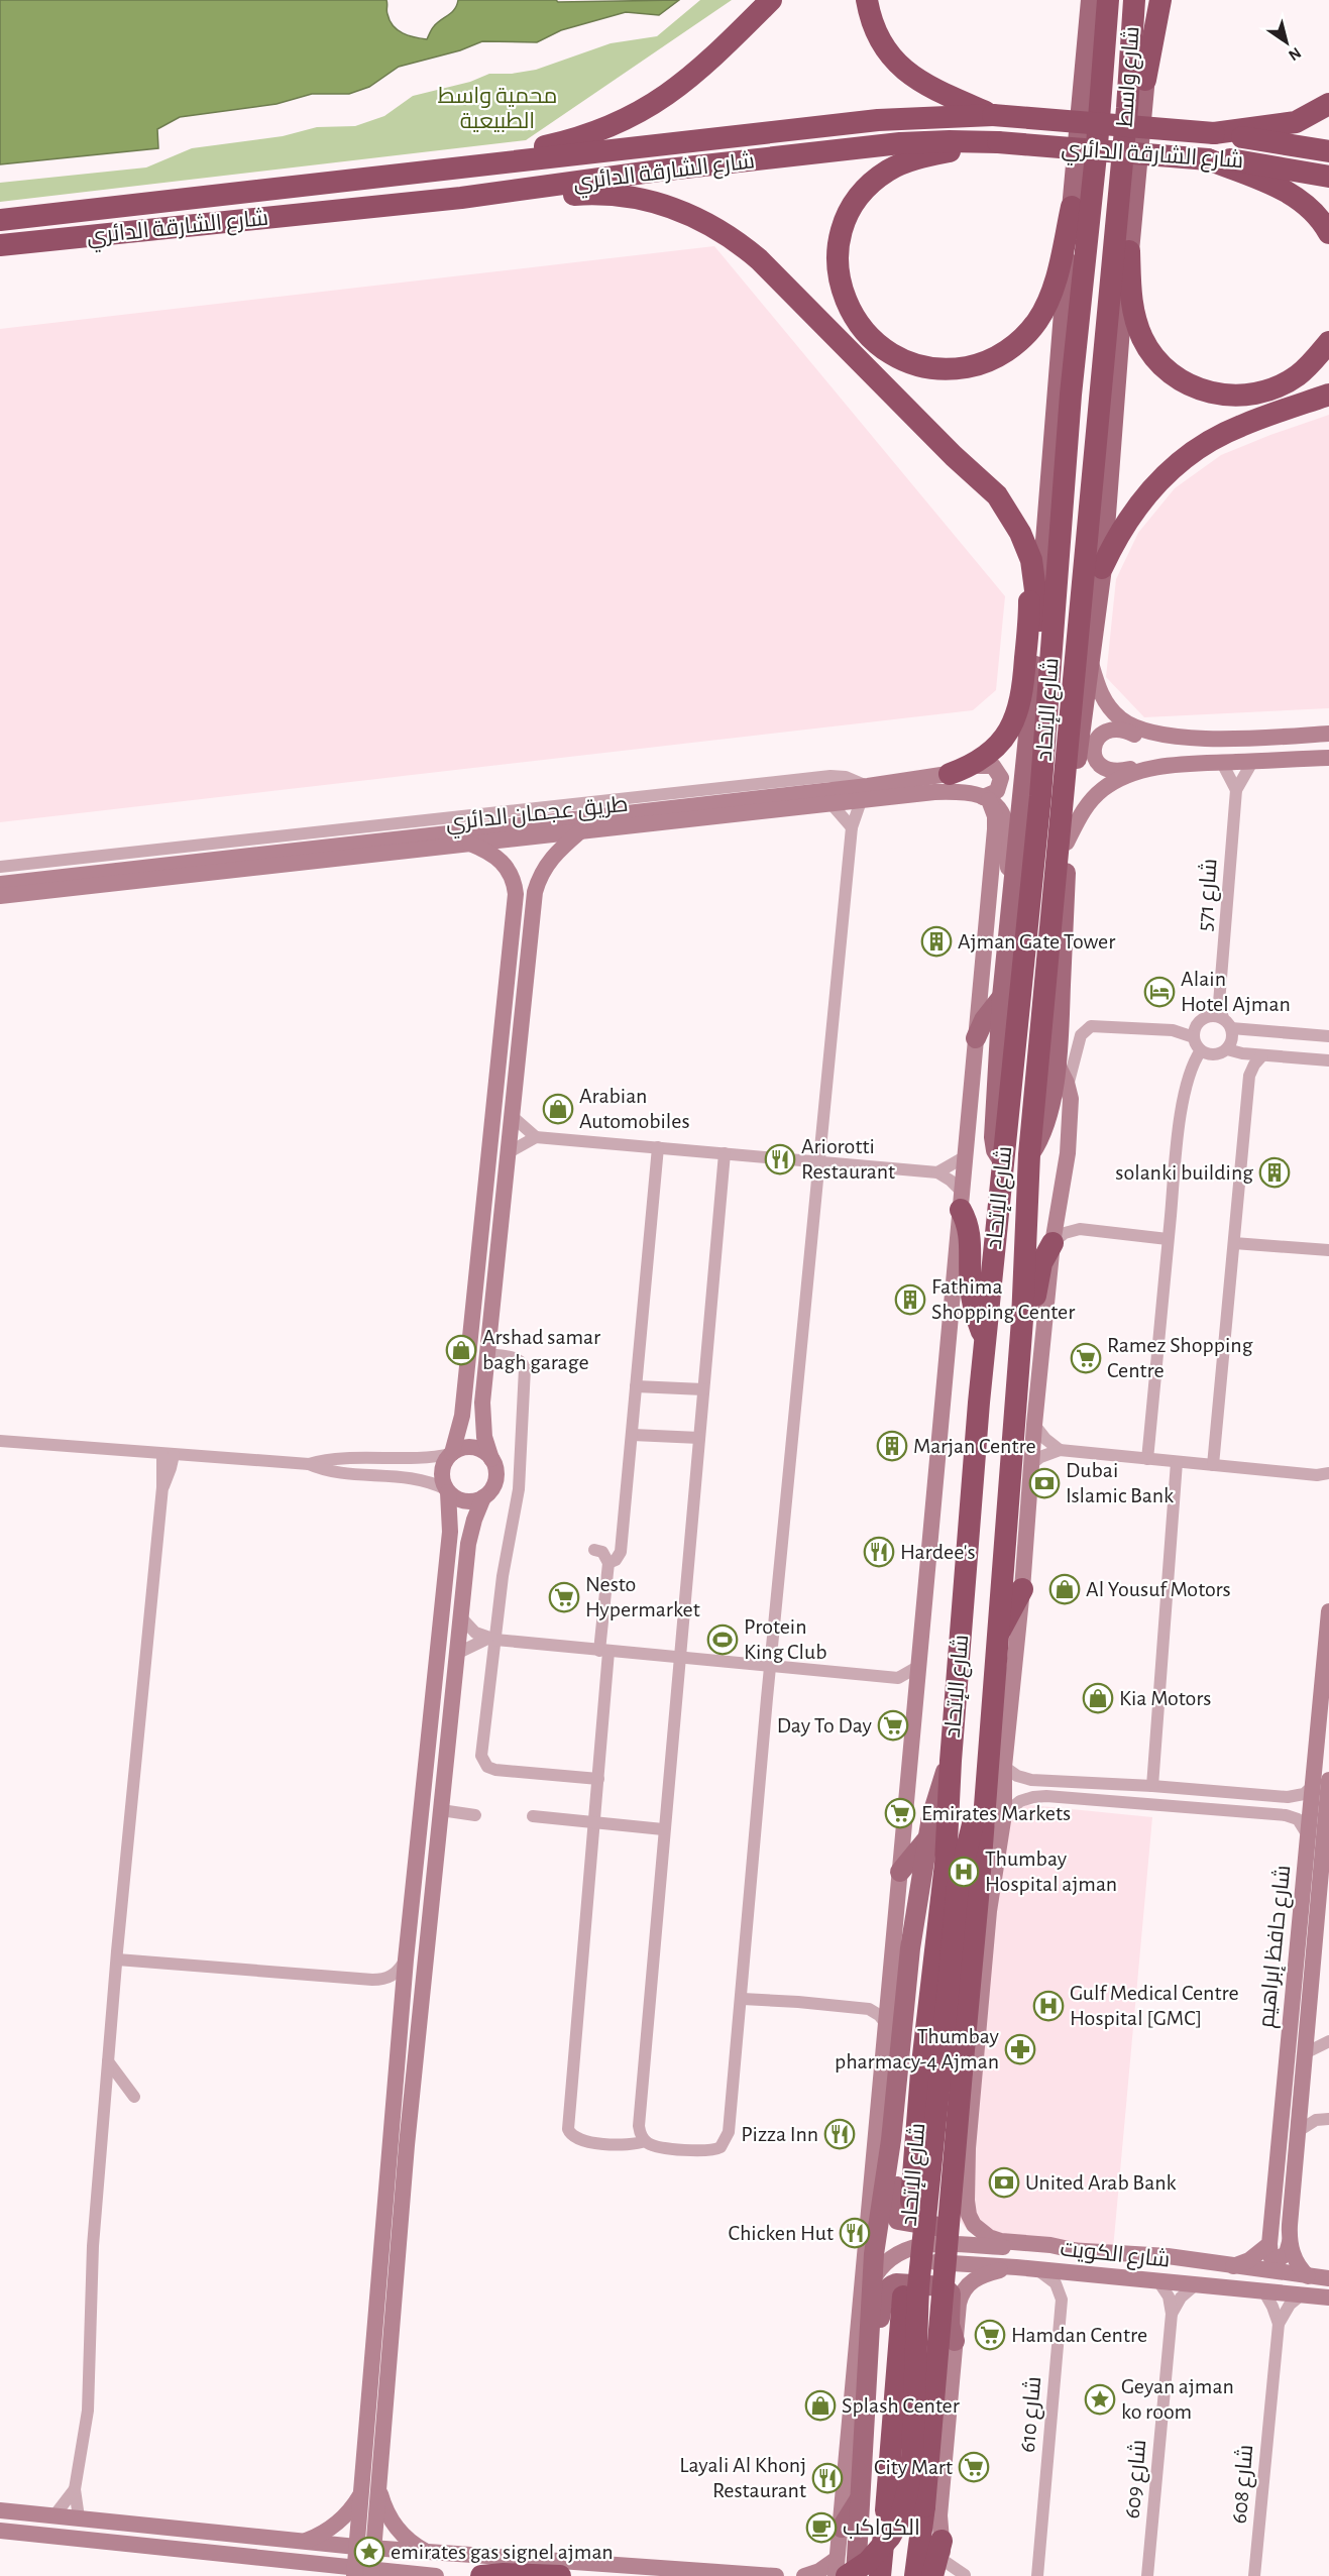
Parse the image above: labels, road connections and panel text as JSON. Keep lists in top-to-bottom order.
{
  "streets": {
    "highway": ["شارع واسط", "شارع الشارقة الدائري", "شارع الإتحاد"],
    "main road": ["طريق عجمان الدائري", "شارع حافظ إبراهيم", "شارع الكويت"],
    "street": [
      "شارع 571",
      "شارع 610",
      "شارع 609",
      "شارع 608"
    ]
  },
  "crossings": [
    ["شارع واسط", "شارع الإتحاد"],
    ["شارع حافظ إبراهيم", "شارع الكويت"],
    ["شارع الكويت", "شارع 610"],
    ["شارع الكويت", "شارع 609"],
    ["شارع الكويت", "شارع 608"]
  ],
  "parks": ["محمية واسط الطبيعية"],
  "places": {
    "building": [
      "Ajman Gate Tower",
      "solanki building",
      "Fathima Shopping Center",
      "Marjan Centre"
    ],
    "hotel": ["Alain Hotel Ajman"],
    "shop": [
      "Arabian Automobiles",
      "Arshad samar bagh garage",
      "Al Yousuf Motors",
      "Kia Motors",
      "Splash Center"
    ],
    "restaurant": [
      "Ariorotti Restaurant",
      "Hardee's",
      "Pizza Inn",
      "Chicken Hut",
      "Layali Al Khonj Restaurant"
    ],
    "supermarket": [
      "Ramez Shopping Centre",
      "Nesto Hypermarket",
      "Day To Day",
      "Emirates Markets",
      "Hamdan Centre",
      "City Mart"
    ],
    "bank": ["Dubai Islamic Bank", "United Arab Bank"],
    "sports": ["Protein King Club"],
    "hospital": ["Thumbay Hospital ajman", "Gulf Medical Centre Hospital [GMC]"],
    "pharmacy": ["Thumbay pharmacy-4 Ajman"],
    "place": ["Geyan ajman ko room", "emirates gas signel ajman"],
    "cafe": ["الكواكب"]
  },
  "north": "bottom right"
}
